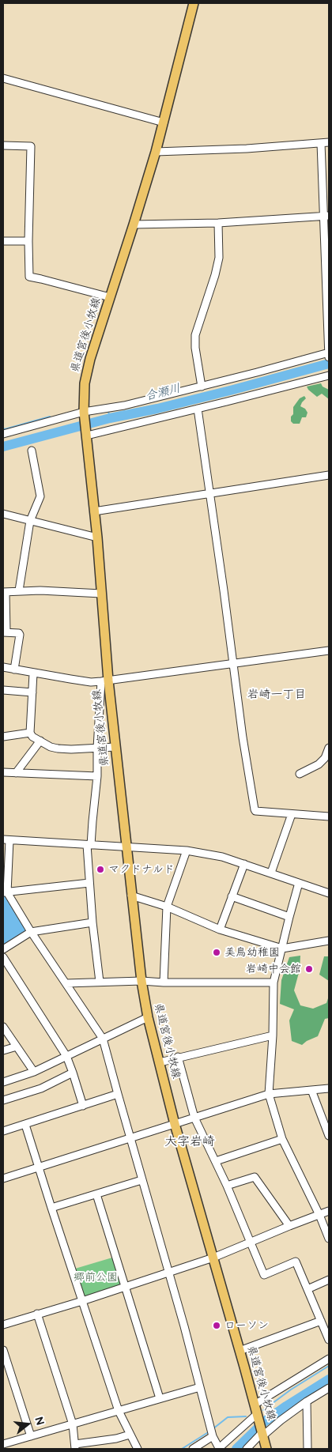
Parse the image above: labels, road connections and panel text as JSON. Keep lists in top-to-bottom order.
{
  "streets": {
    "main road": ["県道宮後小牧線"]
  },
  "districts": ["岩崎一丁目", "大字岩崎"],
  "water": ["合瀬川"],
  "parks": ["郷前公園"],
  "places": [
    "マクドナルド",
    "美鳥幼稚園",
    "岩崎中会館",
    "ローソン"
  ],
  "north": "right"
}
